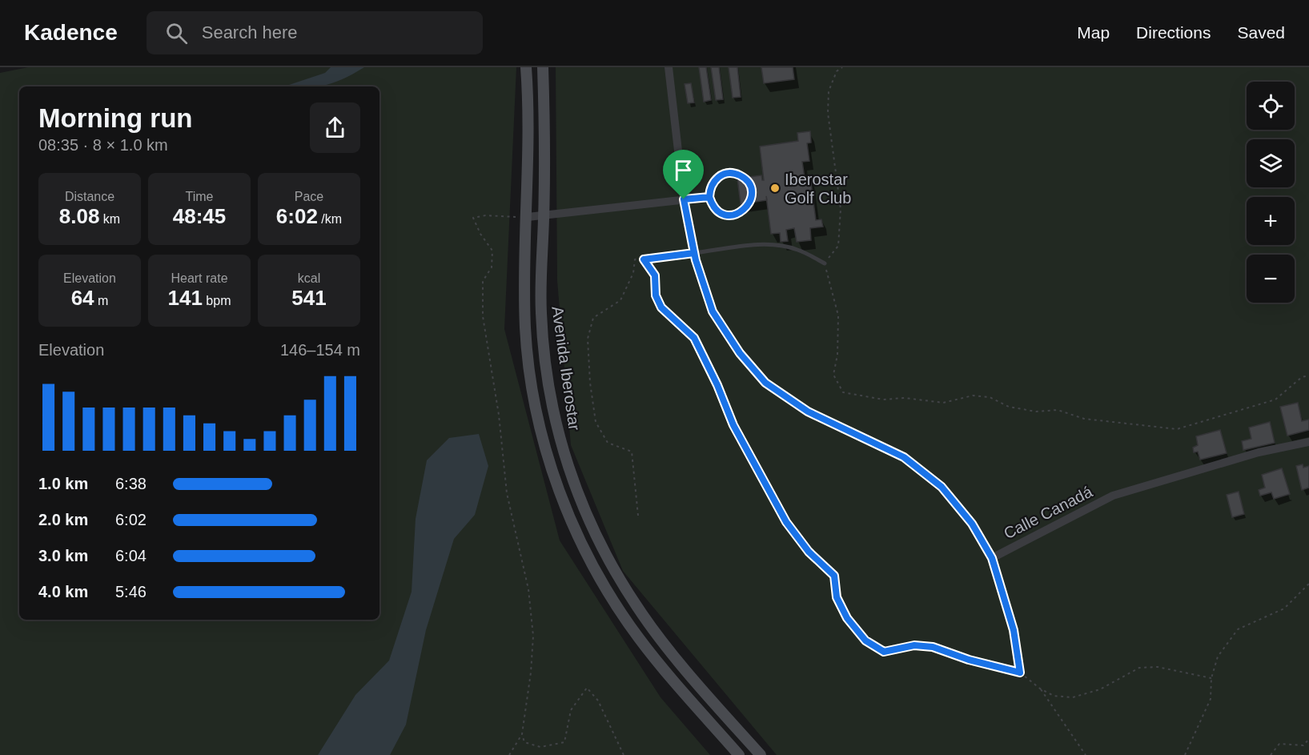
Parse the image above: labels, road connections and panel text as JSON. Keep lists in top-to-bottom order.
{
  "streets": {
    "street": ["Avenida Iberostar", "Calle Canadá"]
  },
  "places": ["Iberostar Golf Club"],
  "page": {
    "header": "Kadence",
    "search": "Search here",
    "nav": ["Map", "Directions", "Saved"],
    "map_buttons": ["+", "−"],
    "heading": ["Morning run", "08:35 · 8 × 1.0 km"],
    "stats": [
      ["Distance", "8.08 km"],
      ["Time", "48:45"],
      ["Pace", "6:02 /km"],
      ["Elevation", "64 m"],
      ["Heart rate", "141 bpm"],
      ["kcal", "541"]
    ],
    "chart": ["Elevation", "146–154 m"],
    "list": [
      {
        "name": "1.0 km",
        "note": "6:38"
      },
      {
        "name": "2.0 km",
        "note": "6:02"
      },
      {
        "name": "3.0 km",
        "note": "6:04"
      },
      {
        "name": "4.0 km",
        "note": "5:46"
      }
    ]
  }
}
